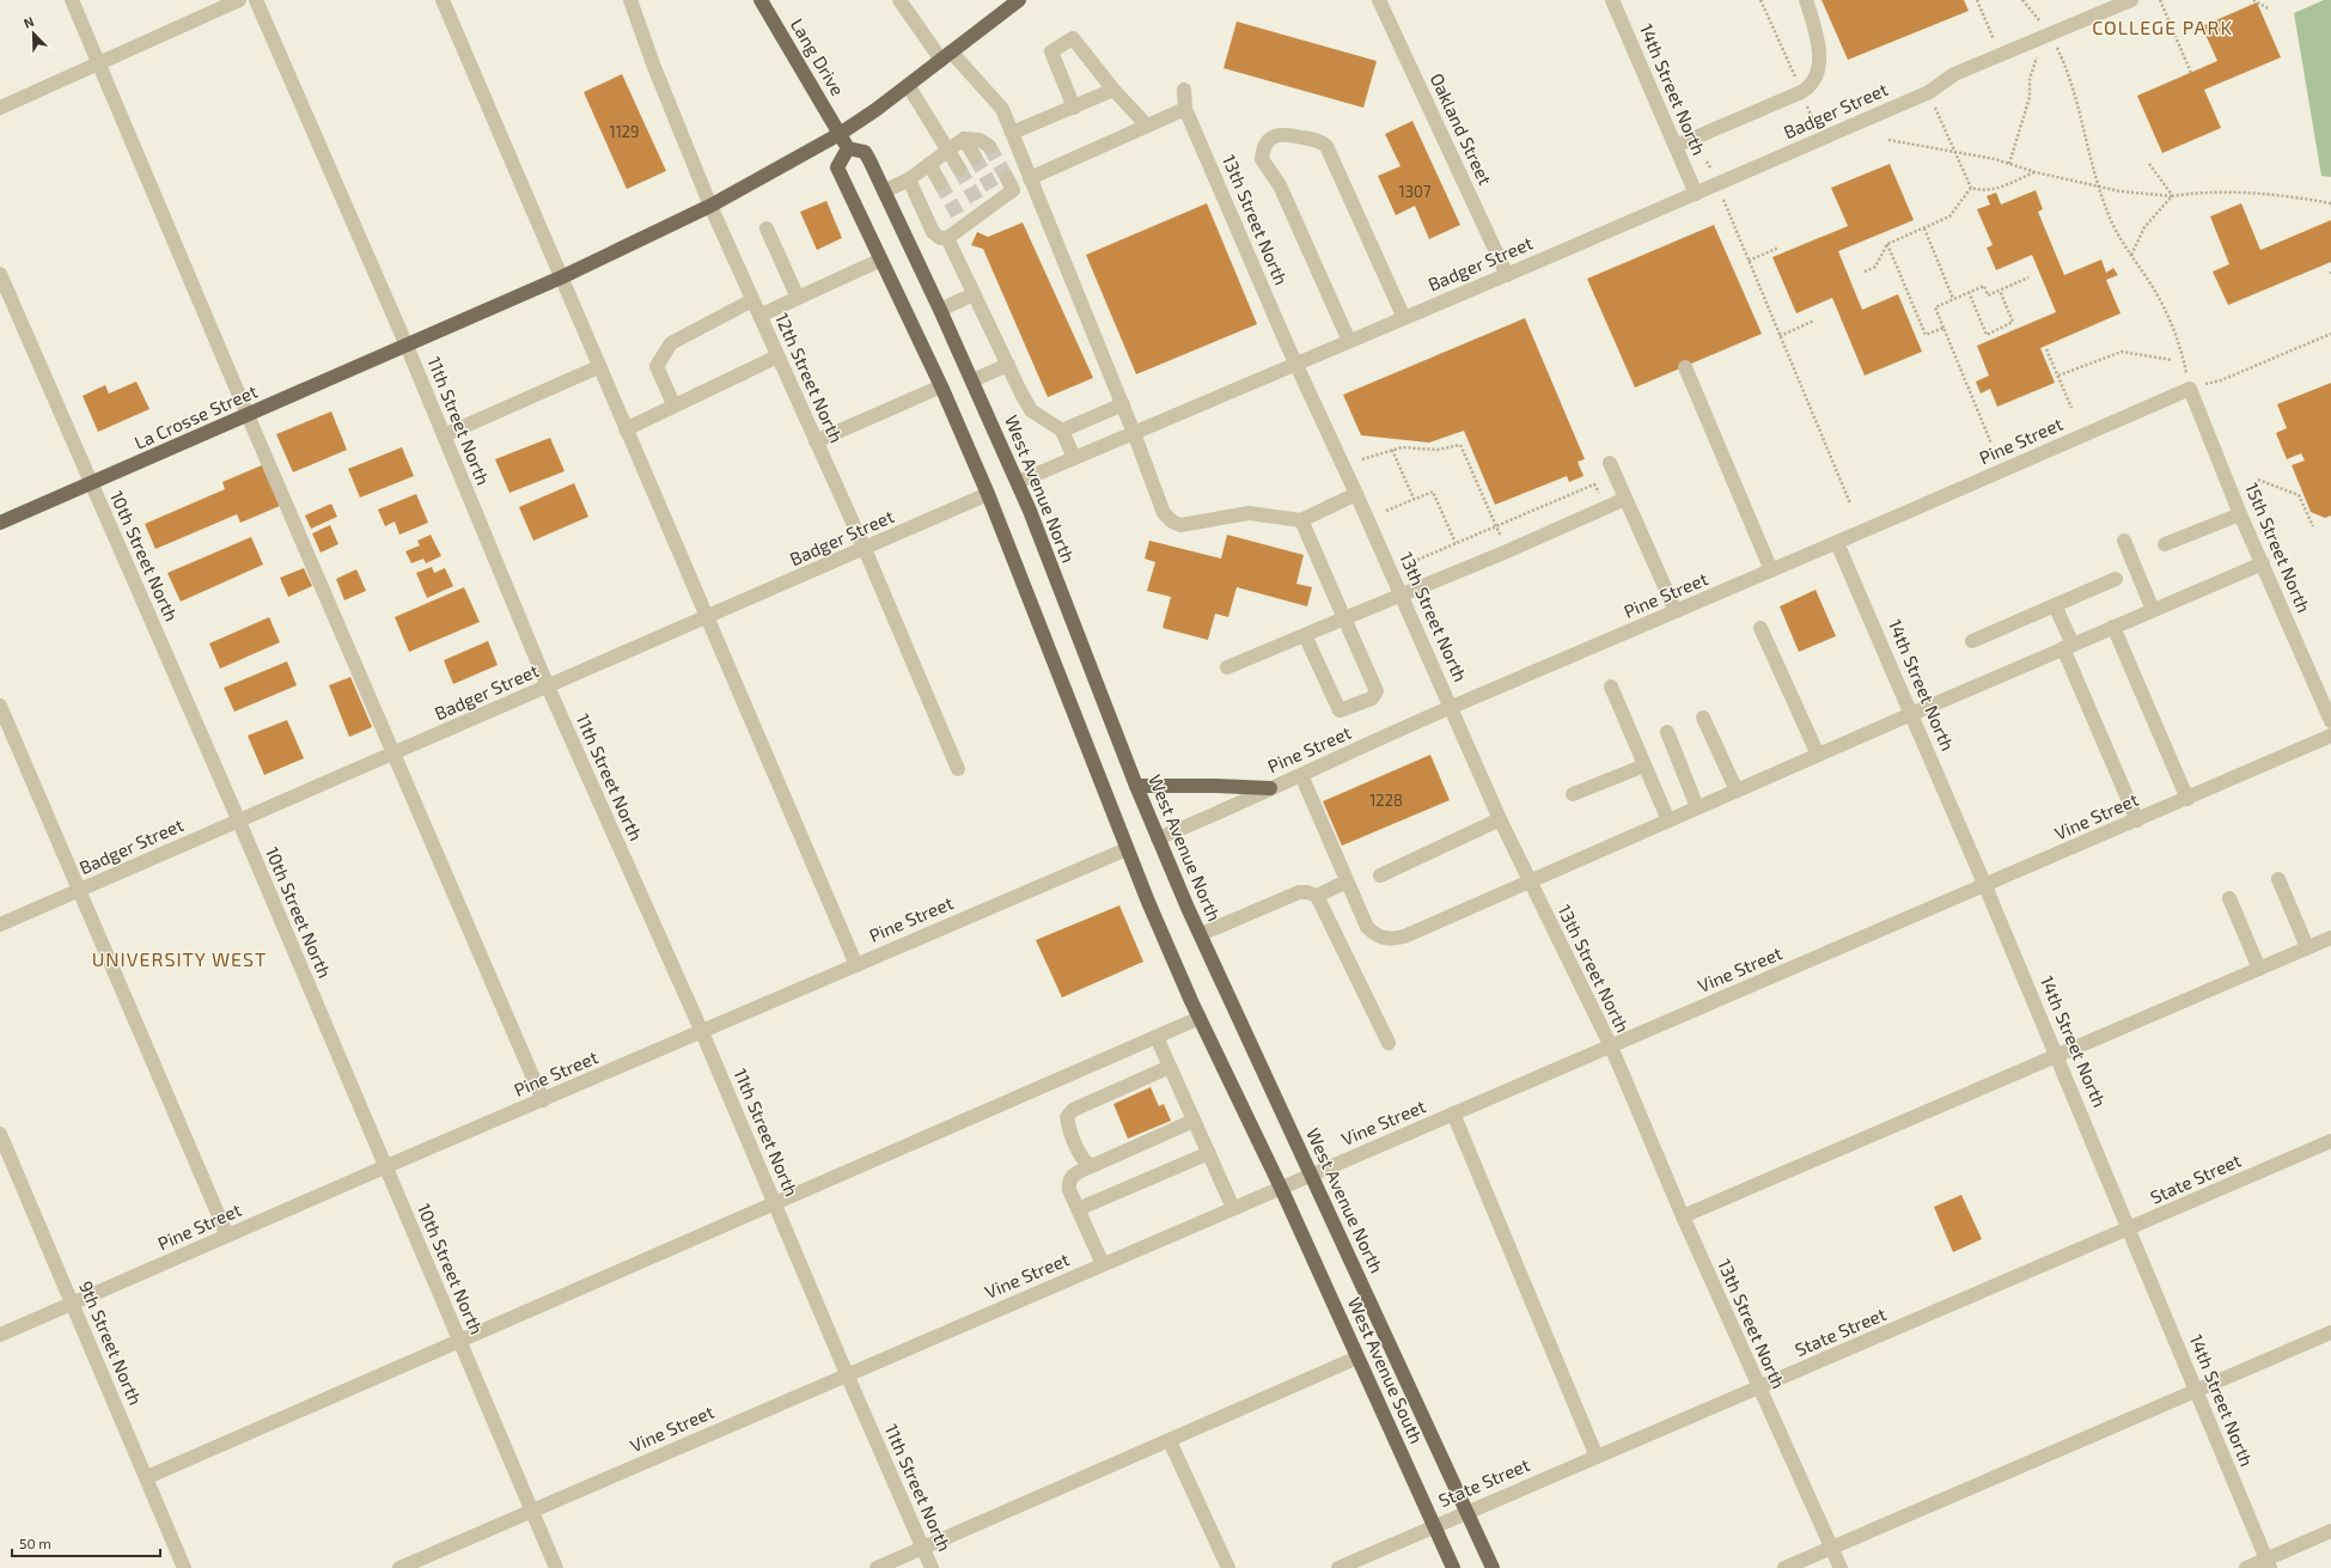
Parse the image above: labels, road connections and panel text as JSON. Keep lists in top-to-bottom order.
{
  "streets": {
    "main road": [
      "Lang Drive",
      "La Crosse Street",
      "West Avenue North",
      "West Avenue South"
    ],
    "street": [
      "14th Street North",
      "Badger Street",
      "Oakland Street",
      "13th Street North",
      "12th Street North",
      "11th Street North",
      "Pine Street",
      "15th Street North",
      "10th Street North",
      "Vine Street",
      "State Street",
      "9th Street North"
    ]
  },
  "crossings": [
    ["Lang Drive", "La Crosse Street"],
    ["14th Street North", "Badger Street"],
    ["14th Street North", "Pine Street"],
    ["14th Street North", "Vine Street"],
    ["14th Street North", "State Street"],
    ["Badger Street", "Oakland Street"],
    ["Badger Street", "13th Street North"],
    ["Badger Street", "12th Street North"],
    ["Badger Street", "11th Street North"],
    ["Badger Street", "West Avenue North"],
    ["Badger Street", "10th Street North"],
    ["13th Street North", "Pine Street"],
    ["13th Street North", "Vine Street"],
    ["13th Street North", "State Street"],
    ["12th Street North", "La Crosse Street"],
    ["La Crosse Street", "11th Street North"],
    ["La Crosse Street", "10th Street North"],
    ["11th Street North", "Pine Street"],
    ["11th Street North", "Vine Street"],
    ["Pine Street", "West Avenue North"],
    ["Pine Street", "15th Street North"],
    ["Pine Street", "10th Street North"],
    ["Pine Street", "9th Street North"],
    ["West Avenue North", "Vine Street"],
    ["West Avenue North", "State Street"],
    ["10th Street North", "Vine Street"],
    ["Vine Street", "West Avenue South"],
    ["State Street", "West Avenue South"]
  ],
  "districts": ["COLLEGE PARK", "UNIVERSITY WEST"],
  "house_numbers": ["1129", "1307", "1228"],
  "scale_bar": "50 m",
  "north": "top left"
}
